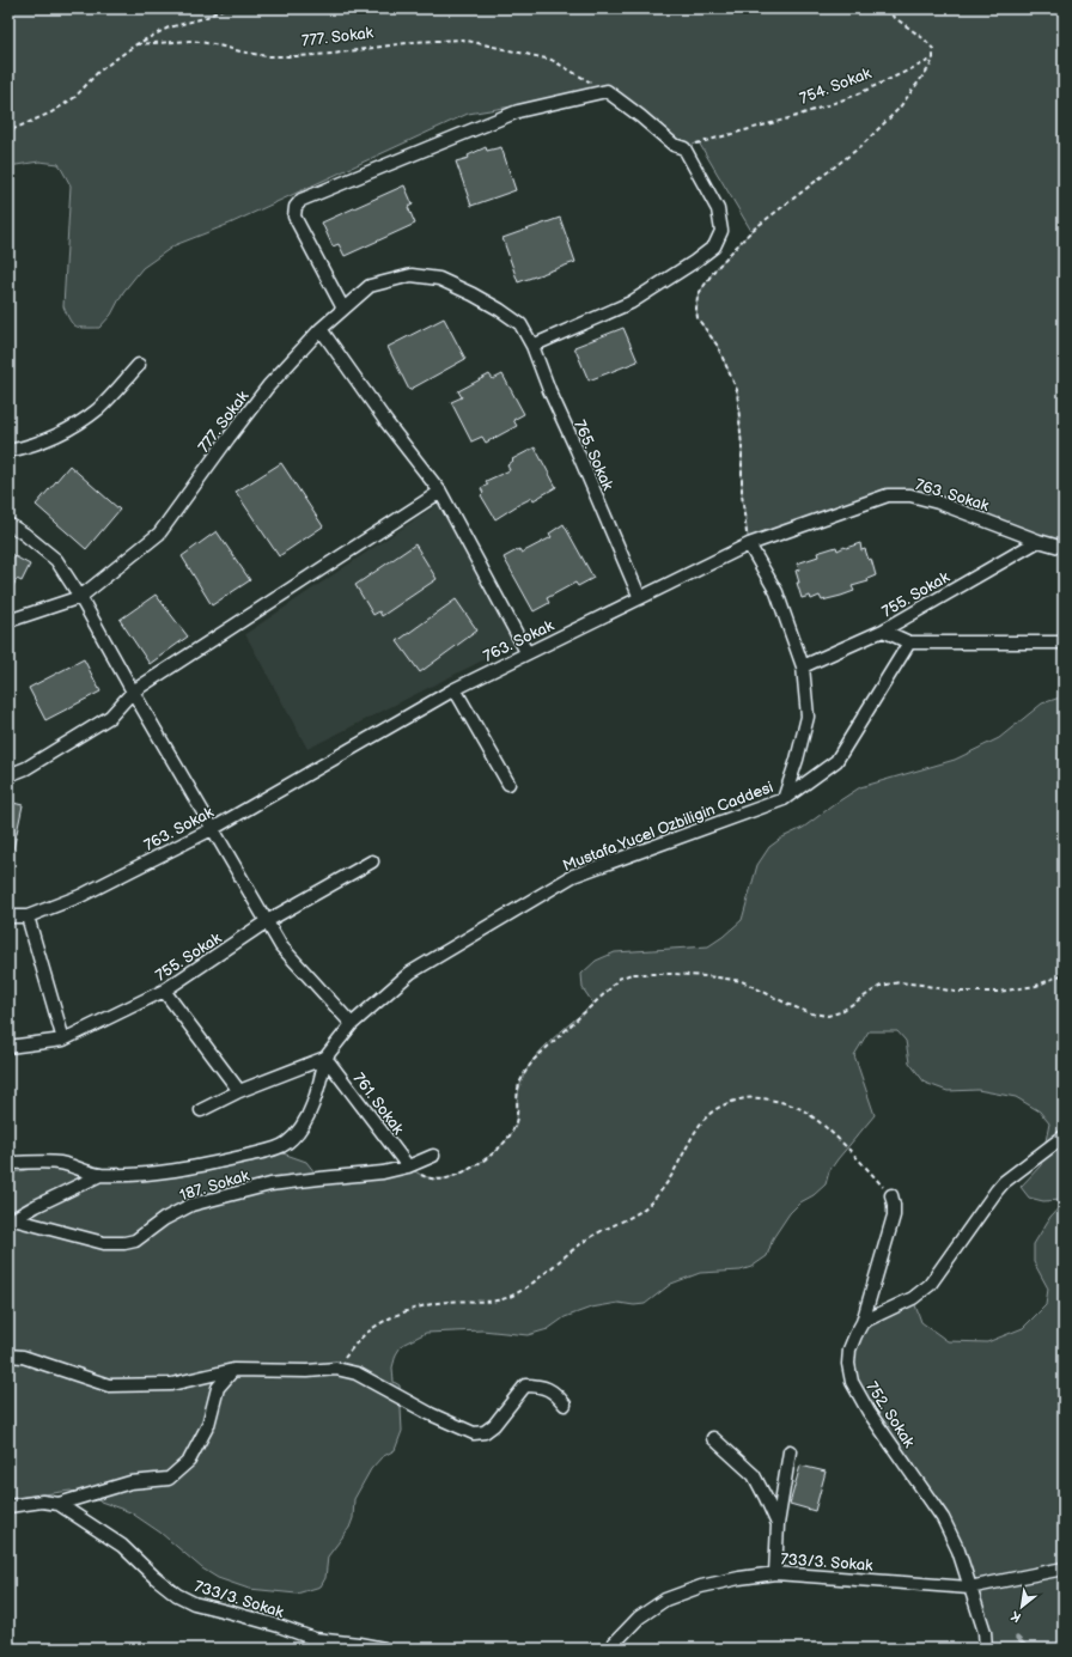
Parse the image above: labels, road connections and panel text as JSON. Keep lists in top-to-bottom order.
{
  "streets": {
    "street": [
      "777. Sokak",
      "765. Sokak",
      "763. Sokak",
      "755. Sokak",
      "Mustafa Yucel Ozbiligin Caddesi",
      "761. Sokak",
      "187. Sokak",
      "752. Sokak",
      "733/3. Sokak"
    ],
    "path": ["754. Sokak"]
  },
  "crossings": [
    ["777. Sokak", "765. Sokak"],
    ["765. Sokak", "763. Sokak"],
    ["763. Sokak", "755. Sokak"],
    ["Mustafa Yucel Ozbiligin Caddesi", "761. Sokak"],
    ["761. Sokak", "187. Sokak"],
    ["752. Sokak", "733/3. Sokak"]
  ],
  "north": "bottom left"
}
